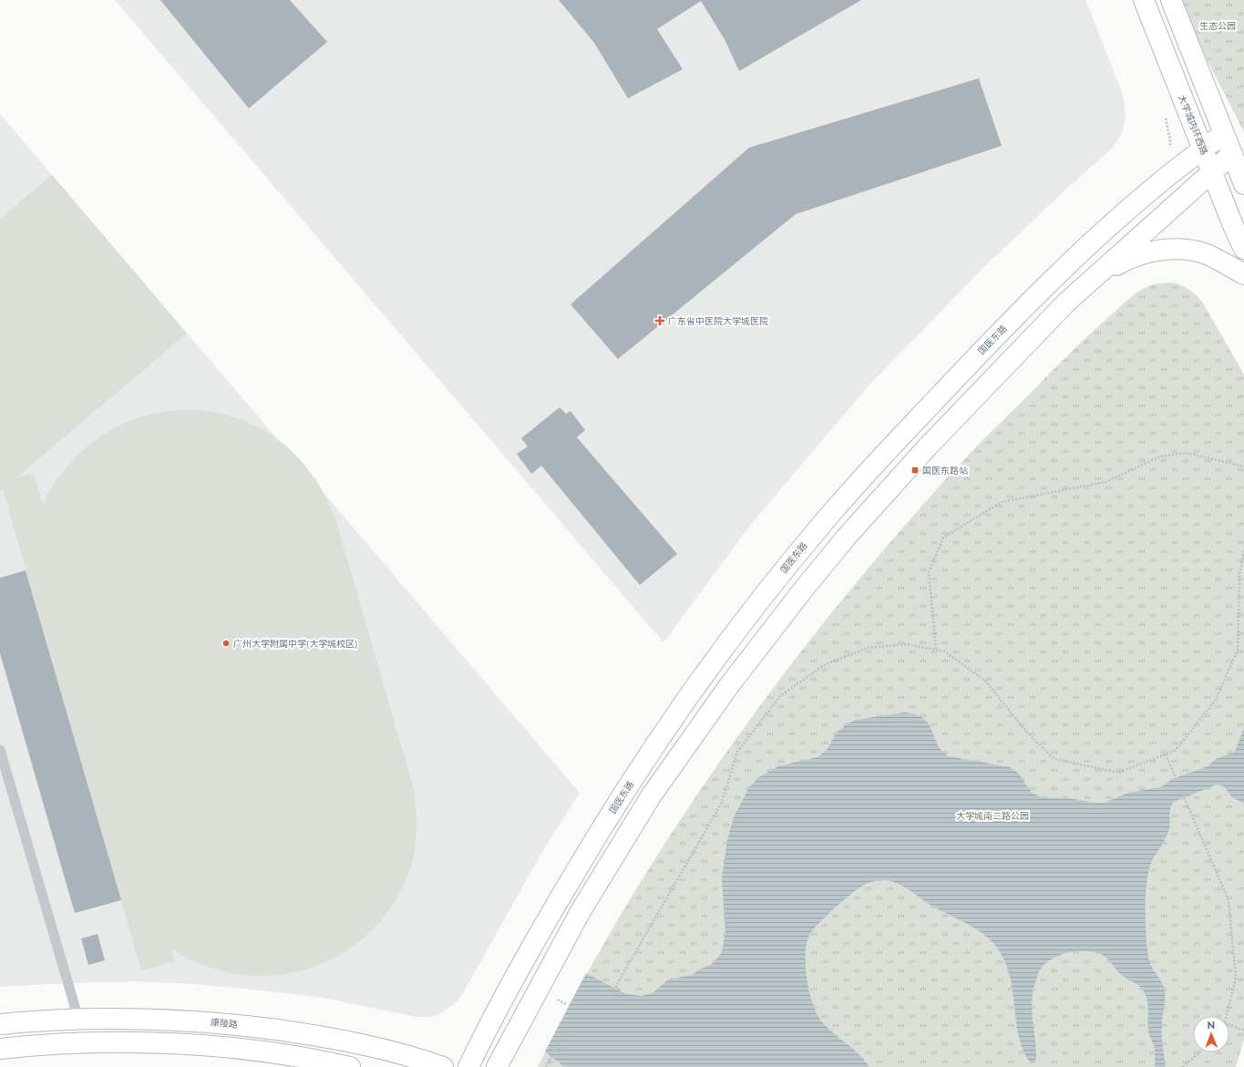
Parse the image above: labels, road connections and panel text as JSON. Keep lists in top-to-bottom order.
{
  "streets": {
    "main road": ["大学城内环西路", "国医东路", "康陵路"]
  },
  "crossings": [
    ["大学城内环西路", "国医东路"]
  ],
  "parks": ["生态公园", "大学城南二路公园"],
  "places": {
    "health": ["广东省中医院大学城医院"],
    "transit": ["国医东路站"],
    "other": ["广州大学附属中学(大学城校区)"]
  },
  "north": "top"
}
